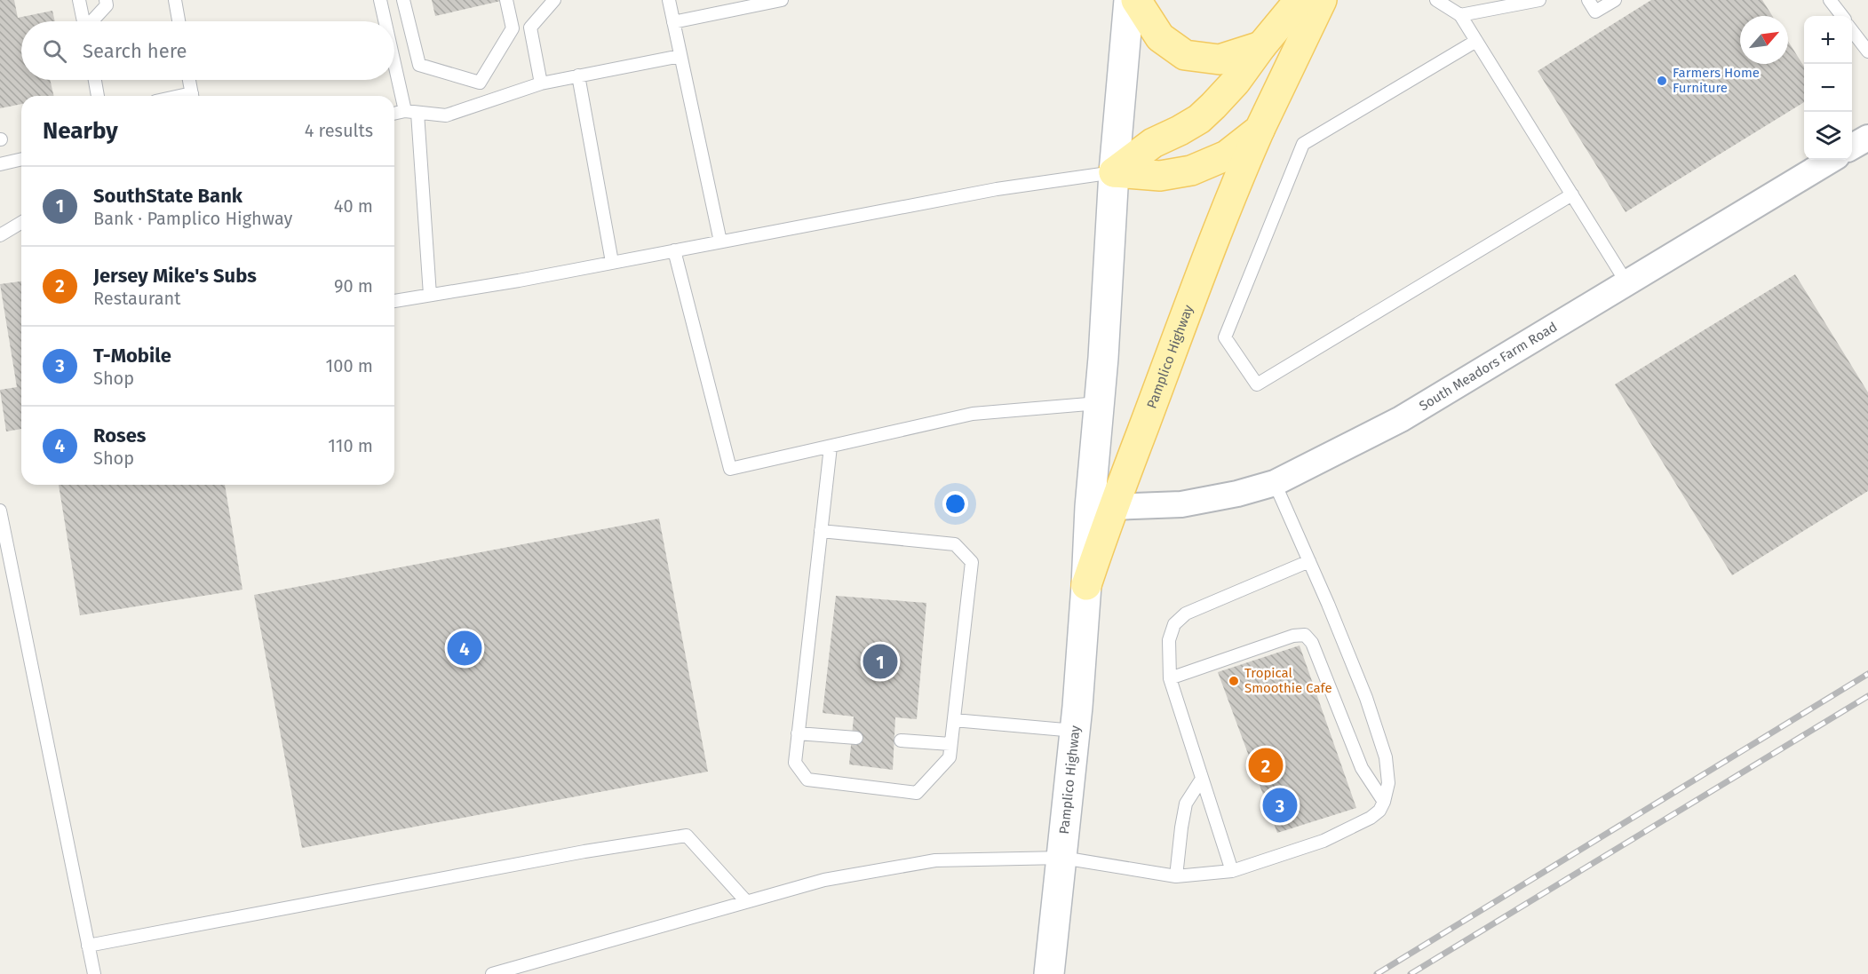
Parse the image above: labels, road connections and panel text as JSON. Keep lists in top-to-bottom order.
{
  "streets": {
    "main road": ["Pamplico Highway"],
    "street": ["South Meadors Farm Road"]
  },
  "crossings": [
    ["Pamplico Highway", "South Meadors Farm Road"]
  ],
  "places": ["Farmers Home Furniture", "Tropical Smoothie Cafe"],
  "north": "top right",
  "page": {
    "map_buttons": ["+", "−"],
    "search": "Search here",
    "heading": ["Nearby", "4 results"],
    "list": [
      {
        "mark": "1",
        "name": "SouthState Bank",
        "note": "Bank · Pamplico Highway",
        "value": "40 m"
      },
      {
        "mark": "2",
        "name": "Jersey Mike's Subs",
        "note": "Restaurant",
        "value": "90 m"
      },
      {
        "mark": "3",
        "name": "T-Mobile",
        "note": "Shop",
        "value": "100 m"
      },
      {
        "mark": "4",
        "name": "Roses",
        "note": "Shop",
        "value": "110 m"
      }
    ],
    "pins": [
      "4",
      "1",
      "2",
      "3"
    ]
  }
}
